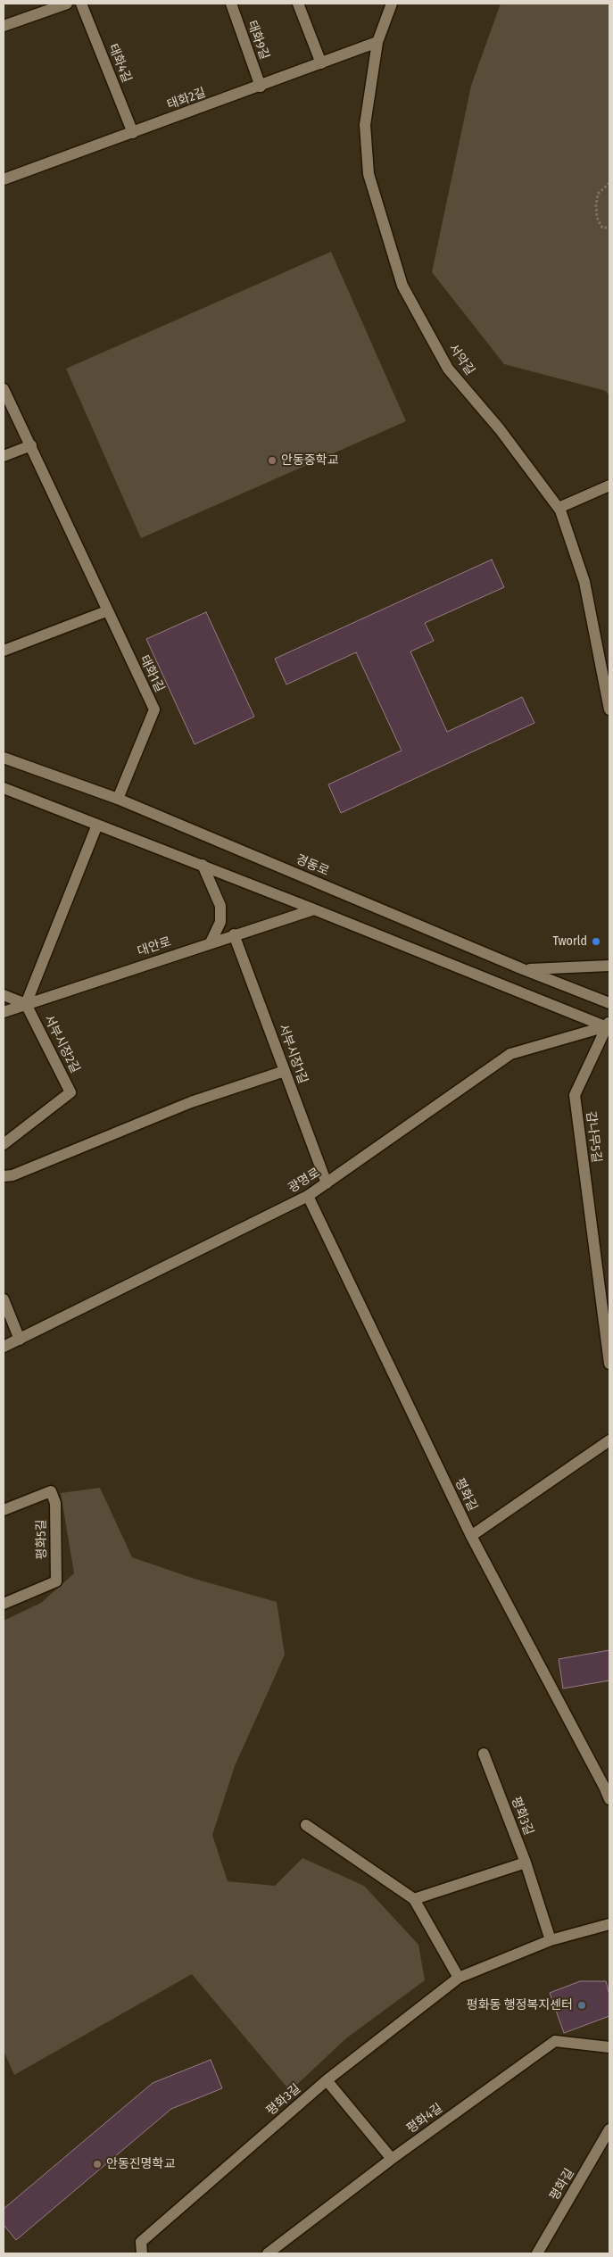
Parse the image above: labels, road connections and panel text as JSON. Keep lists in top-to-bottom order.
{
  "streets": {
    "street": [
      "태화9길",
      "태화4길",
      "태화2길",
      "서악길",
      "태화1길",
      "경동로",
      "대안로",
      "서부시장2길",
      "서부시장1길",
      "감나무5길",
      "광명로",
      "평화길",
      "평화5길",
      "평화3길",
      "평화4길"
    ]
  },
  "crossings": [
    ["태화9길", "태화2길"],
    ["태화4길", "태화2길"],
    ["태화2길", "서악길"],
    ["태화1길", "경동로"],
    ["대안로", "서부시장2길"],
    ["대안로", "서부시장1길"],
    ["서부시장1길", "광명로"],
    ["감나무5길", "광명로"],
    ["광명로", "평화길"]
  ],
  "places": [
    "안동중학교",
    "Tworld",
    "평화동 행정복지센터",
    "안동진명학교"
  ]
}
